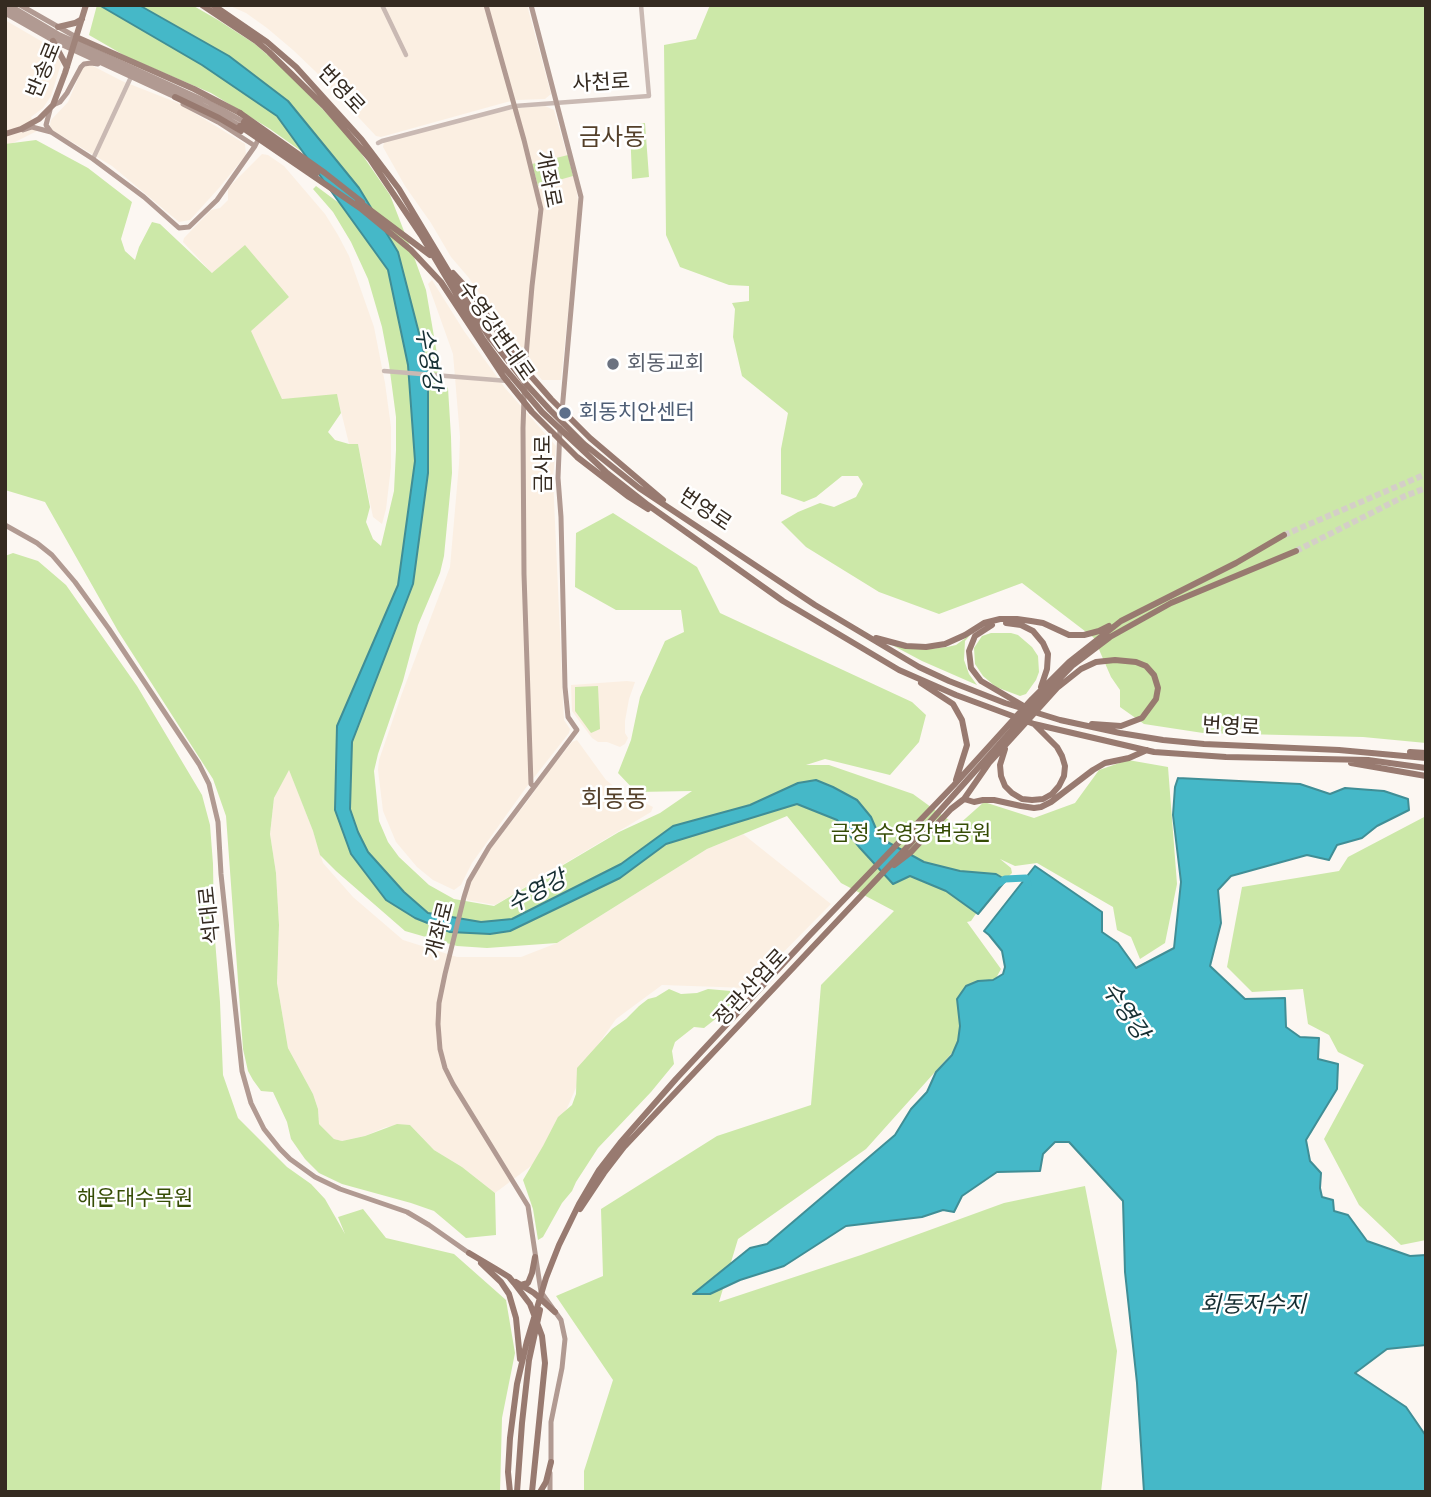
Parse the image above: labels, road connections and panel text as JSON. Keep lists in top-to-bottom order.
{
  "streets": {
    "highway": ["번영로", "수영강변대로", "정관산업로"],
    "main road": [
      "반송로",
      "개좌로",
      "금사로",
      "석대로"
    ],
    "street": ["사천로"]
  },
  "crossings": [
    ["사천로", "개좌로"],
    ["사천로", "금사로"],
    ["번영로", "수영강변대로"],
    ["개좌로", "금사로"]
  ],
  "districts": ["금사동", "회동동"],
  "water": ["수영강", "회동저수지"],
  "parks": ["금정 수영강변공원", "해운대수목원"],
  "places": ["회동교회", "회동치안센터"]
}
